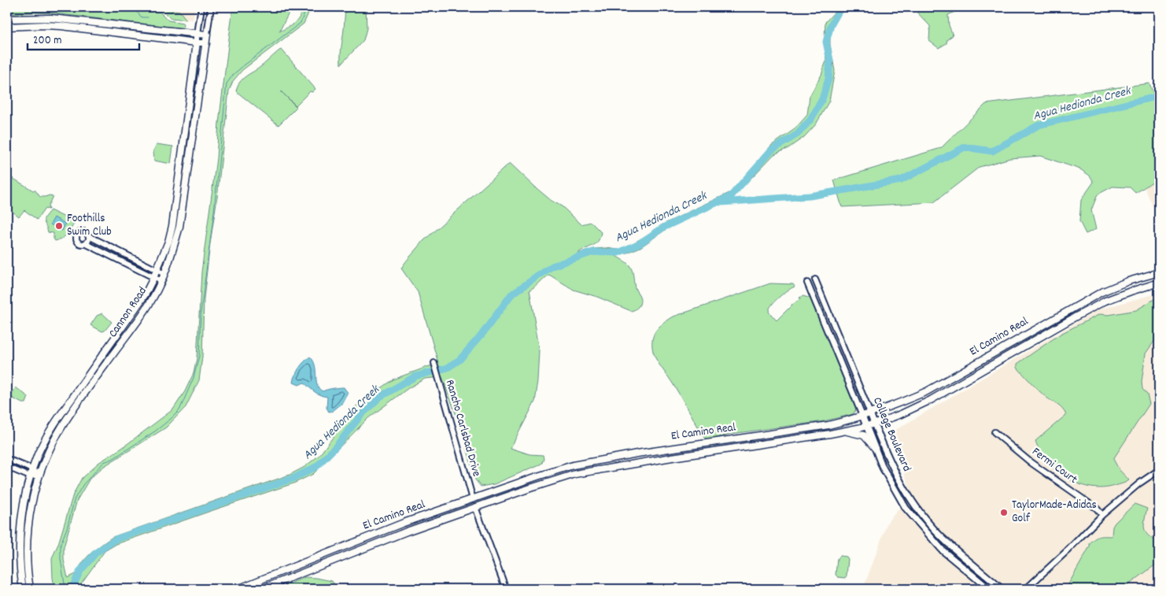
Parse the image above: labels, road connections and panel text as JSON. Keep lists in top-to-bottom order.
{
  "streets": {
    "main road": ["Cannon Road", "El Camino Real", "College Boulevard"],
    "street": ["Rancho Carlsbad Drive", "Fermi Court"]
  },
  "crossings": [
    ["El Camino Real", "Rancho Carlsbad Drive"],
    ["El Camino Real", "College Boulevard"]
  ],
  "water": ["Agua Hedionda Creek"],
  "places": ["Foothills Swim Club", "TaylorMade-Adidas Golf"],
  "scale_bar": "200 m"
}
